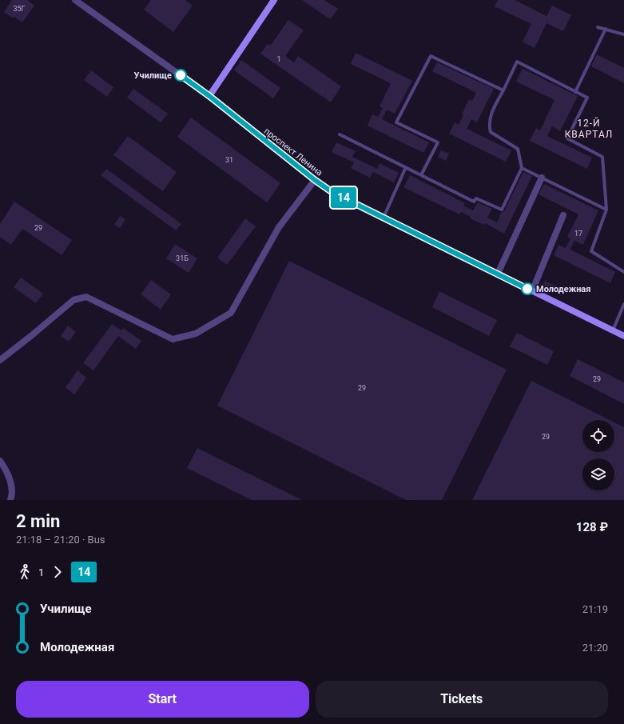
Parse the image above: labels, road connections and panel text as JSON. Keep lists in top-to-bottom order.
{
  "streets": {
    "street": ["проспект Ленина"]
  },
  "districts": ["12-Й КВАРТАЛ"],
  "places": ["Училище", "Молодежная"],
  "lines": ["bus line 14"],
  "house_numbers": [
    "35Г",
    "1",
    "31",
    "29",
    "17",
    "31Б",
    "29",
    "29",
    "29"
  ],
  "page": {
    "on_map": "14",
    "heading": ["2 min", "21:18 – 21:20 · Bus", "128 ₽"],
    "legs": ["1", "14"],
    "list": [
      {
        "name": "Училище",
        "value": "21:19"
      },
      {
        "name": "Молодежная",
        "value": "21:20"
      }
    ],
    "buttons": ["Start", "Tickets"]
  }
}
